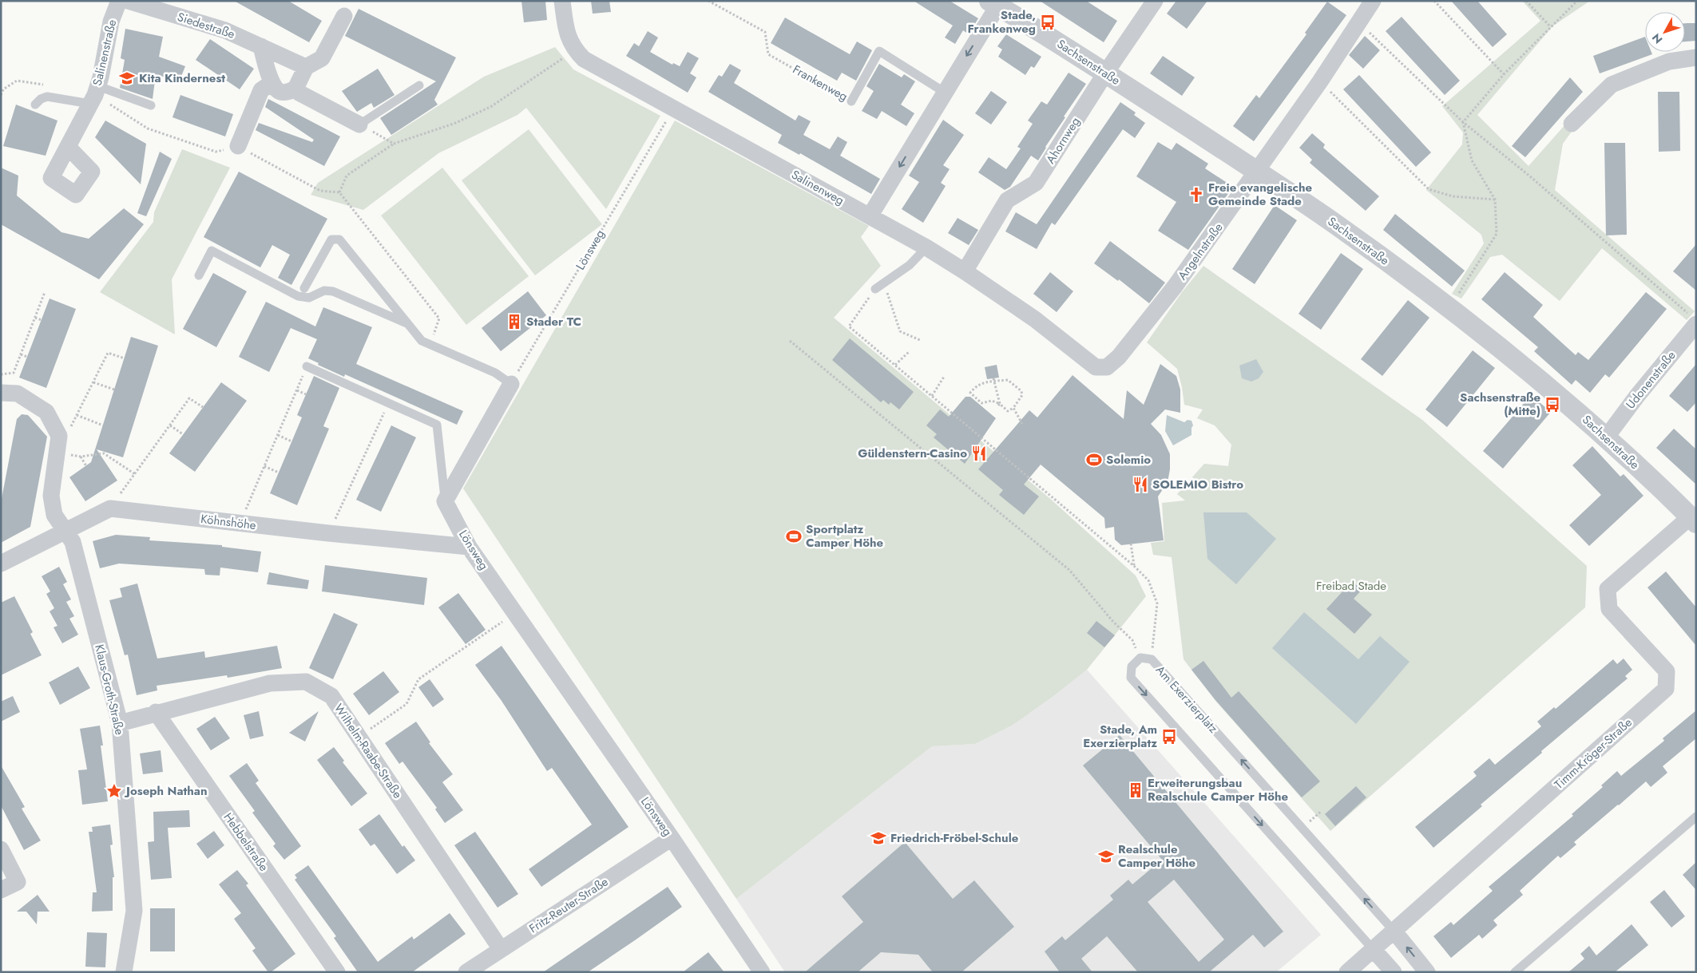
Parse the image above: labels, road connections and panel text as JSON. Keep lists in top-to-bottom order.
{
  "streets": {
    "street": [
      "Siedestraße",
      "Salinenstraße",
      "Sachsenstraße",
      "Ahornweg",
      "Salinenweg",
      "Lönsweg",
      "Angelnstraße",
      "Udonenstraße",
      "Köhnshöhe",
      "Klaus-Groth-Straße",
      "Am Exerzierplatz",
      "Wilhelm-Raabe-Straße",
      "Timm-Kröger-Straße",
      "Hebbelstraße",
      "Fritz-Reuter-Straße"
    ],
    "lane": ["Frankenweg"]
  },
  "crossings": [
    ["Sachsenstraße", "Ahornweg"],
    ["Sachsenstraße", "Angelnstraße"],
    ["Sachsenstraße", "Udonenstraße"],
    ["Sachsenstraße", "Timm-Kröger-Straße"],
    ["Ahornweg", "Salinenweg"],
    ["Salinenweg", "Lönsweg"],
    ["Salinenweg", "Angelnstraße"],
    ["Lönsweg", "Köhnshöhe"],
    ["Lönsweg", "Fritz-Reuter-Straße"],
    ["Klaus-Groth-Straße", "Wilhelm-Raabe-Straße"],
    ["Am Exerzierplatz", "Timm-Kröger-Straße"],
    ["Wilhelm-Raabe-Straße", "Hebbelstraße"],
    ["Wilhelm-Raabe-Straße", "Fritz-Reuter-Straße"]
  ],
  "parks": ["Freibad Stade"],
  "places": {
    "bus stop": ["Stade, Frankenweg", "Sachsenstraße (Mitte)", "Stade, Am Exerzierplatz"],
    "school or university": ["Kita Kindernest", "Friedrich-Fröbel-Schule", "Realschule Camper Höhe"],
    "church": ["Freie evangelische Gemeinde Stade"],
    "building": ["Stader TC", "Erweiterungsbau Realschule Camper Höhe"],
    "restaurant": ["Güldenstern-Casino", "SOLEMIO Bistro"],
    "sports": ["Solemio", "Sportplatz Camper Höhe"],
    "place": ["Joseph Nathan"]
  },
  "north": "bottom left"
}
